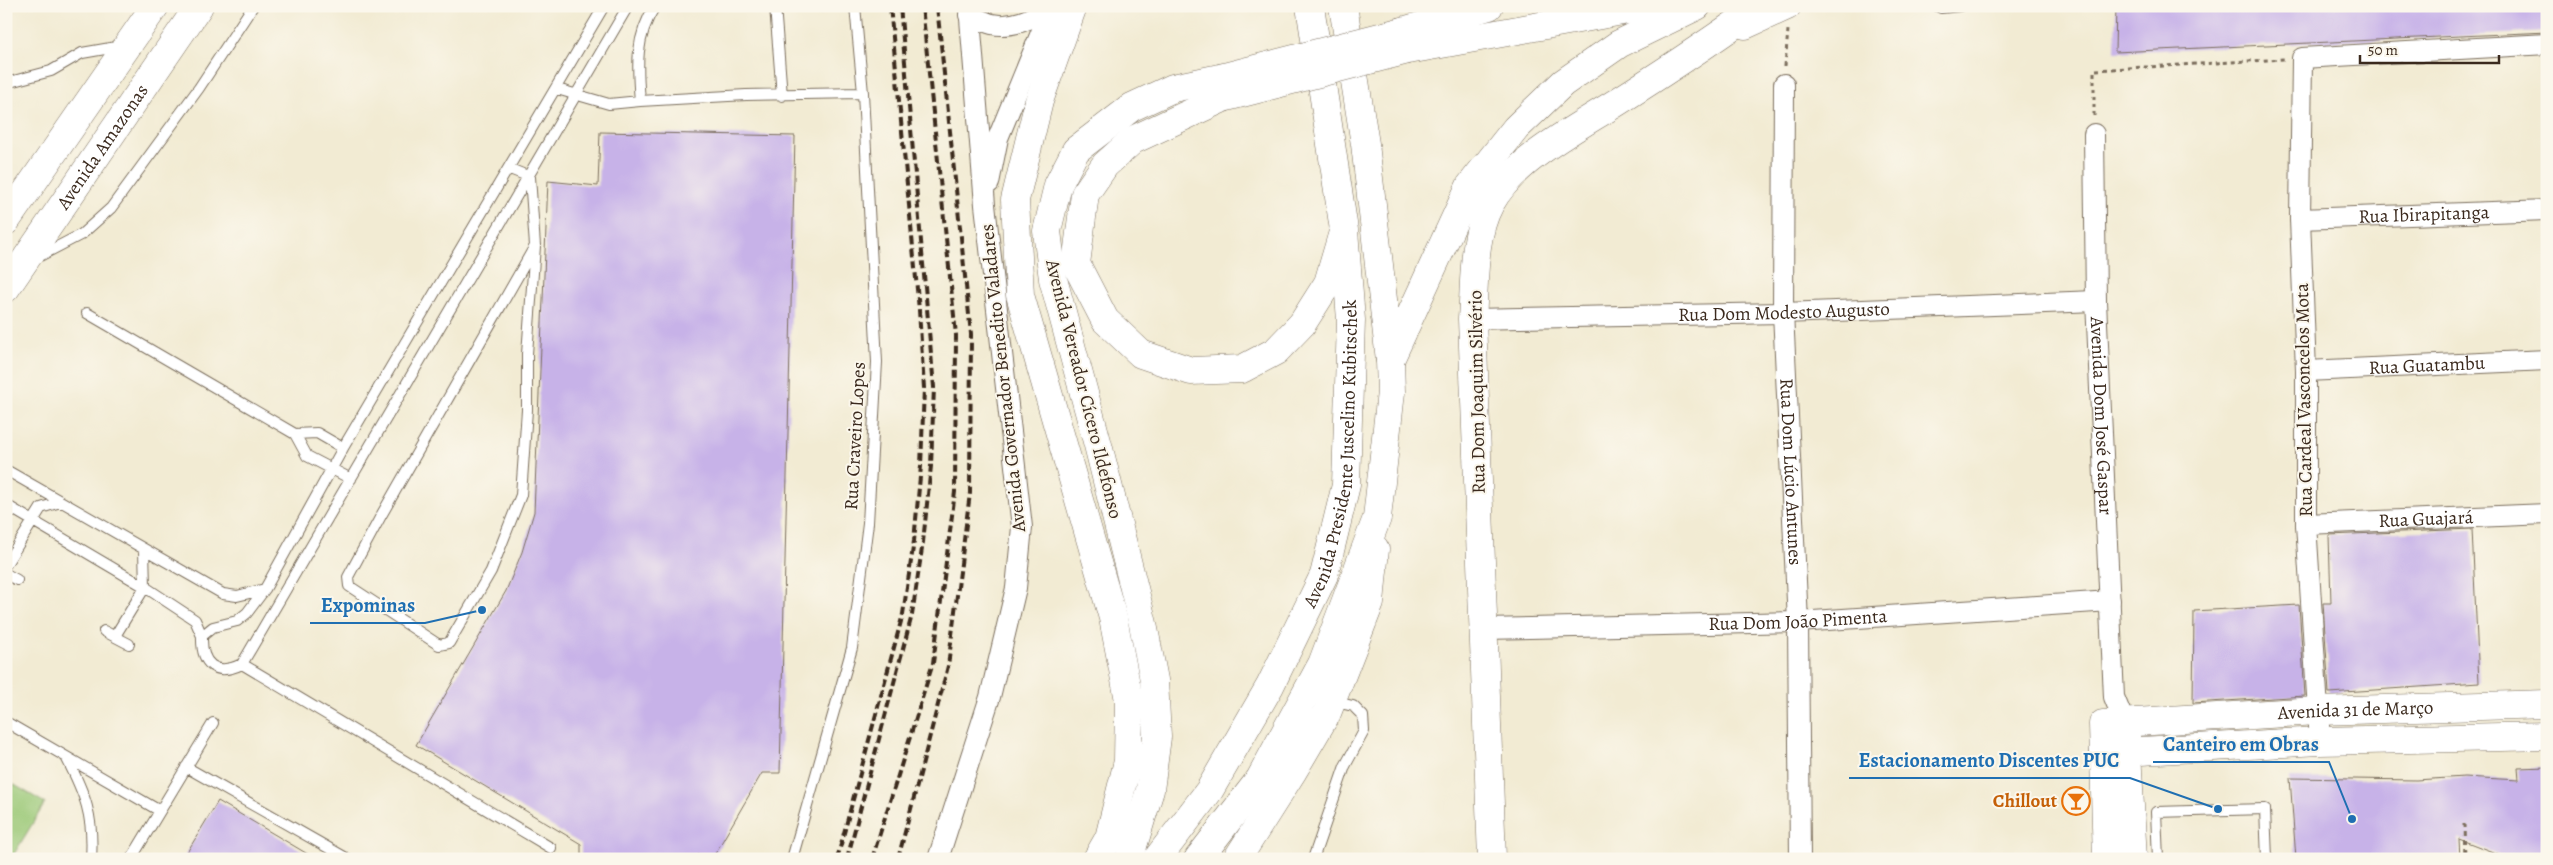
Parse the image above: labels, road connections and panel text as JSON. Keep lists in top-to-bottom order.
{
  "streets": {
    "main road": [
      "Avenida Amazonas",
      "Avenida Vereador Cícero Ildefonso",
      "Rua Dom Joaquim Silvério",
      "Avenida Dom José Gaspar",
      "Avenida Presidente Juscelino Kubitschek",
      "Avenida 31 de Março"
    ],
    "street": [
      "Rua Ibirapitanga",
      "Rua Dom Modesto Augusto",
      "Rua Guatambu",
      "Avenida Governador Benedito Valadares",
      "Rua Cardeal Vasconcelos Mota",
      "Rua Dom Lúcio Antunes",
      "Rua Guajará",
      "Rua Dom João Pimenta"
    ],
    "lane": ["Rua Craveiro Lopes"]
  },
  "crossings": [
    ["Rua Ibirapitanga", "Rua Cardeal Vasconcelos Mota"],
    ["Rua Dom Modesto Augusto", "Rua Dom Joaquim Silvério"],
    ["Rua Dom Modesto Augusto", "Avenida Dom José Gaspar"],
    ["Rua Dom Modesto Augusto", "Rua Dom Lúcio Antunes"],
    ["Rua Guatambu", "Rua Cardeal Vasconcelos Mota"],
    ["Avenida Vereador Cícero Ildefonso", "Avenida Presidente Juscelino Kubitschek"],
    ["Rua Dom Joaquim Silvério", "Rua Dom João Pimenta"],
    ["Rua Cardeal Vasconcelos Mota", "Rua Guajará"],
    ["Rua Cardeal Vasconcelos Mota", "Avenida 31 de Março"],
    ["Avenida Dom José Gaspar", "Rua Dom João Pimenta"],
    ["Avenida Dom José Gaspar", "Avenida 31 de Março"],
    ["Rua Dom Lúcio Antunes", "Rua Dom João Pimenta"]
  ],
  "places": {
    "other": ["Expominas", "Estacionamento Discentes PUC", "Canteiro em Obras"],
    "bar": ["Chillout"]
  },
  "scale_bar": "50 m"
}
